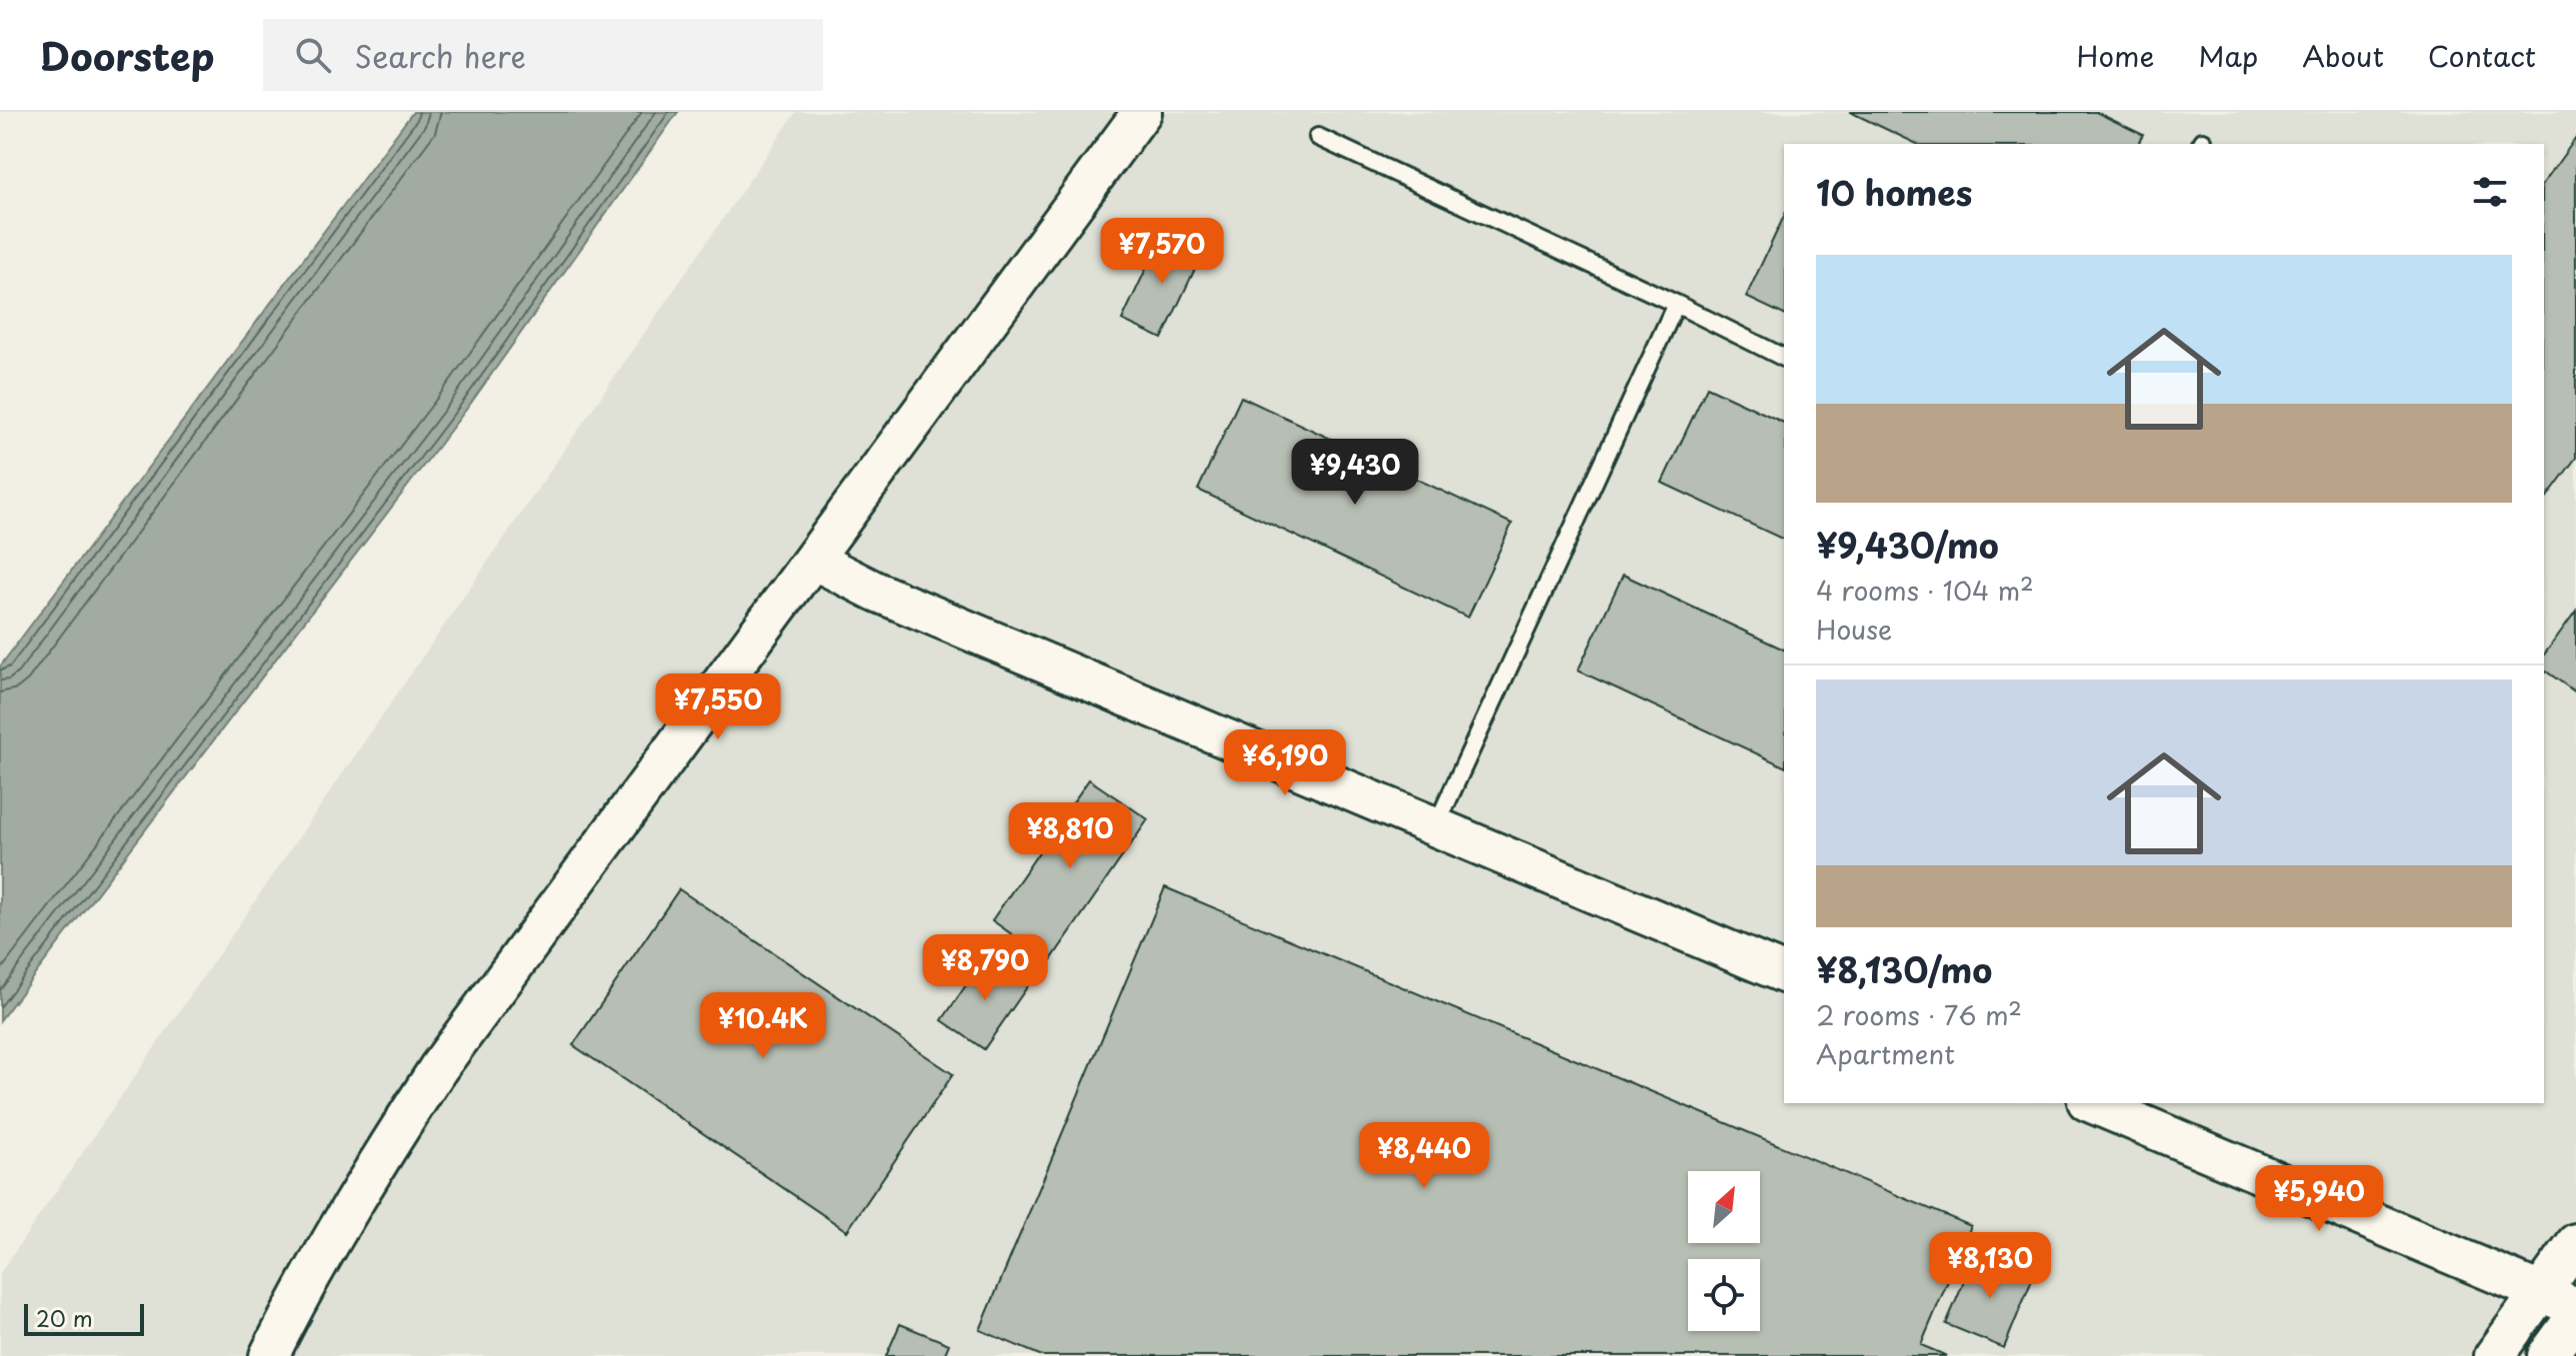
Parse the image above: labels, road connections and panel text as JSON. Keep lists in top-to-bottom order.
{
  "scale_bar": "20 m",
  "north": "top right",
  "page": {
    "header": "Doorstep",
    "search": "Search here",
    "nav": [
      "Home",
      "Map",
      "About",
      "Contact"
    ],
    "heading": "10 homes",
    "price": [
      "¥7,570",
      "¥9,430",
      "¥7,550",
      "¥6,190",
      "¥8,810",
      "¥8,790",
      "¥10.4K",
      "¥8,440",
      "¥5,940",
      "¥8,130"
    ],
    "list": [
      {
        "name": "¥9,430/mo",
        "note": "4 rooms · 104 m² · House"
      },
      {
        "name": "¥8,130/mo",
        "note": "2 rooms · 76 m² · Apartment"
      }
    ],
    "scale": "20 m"
  }
}
